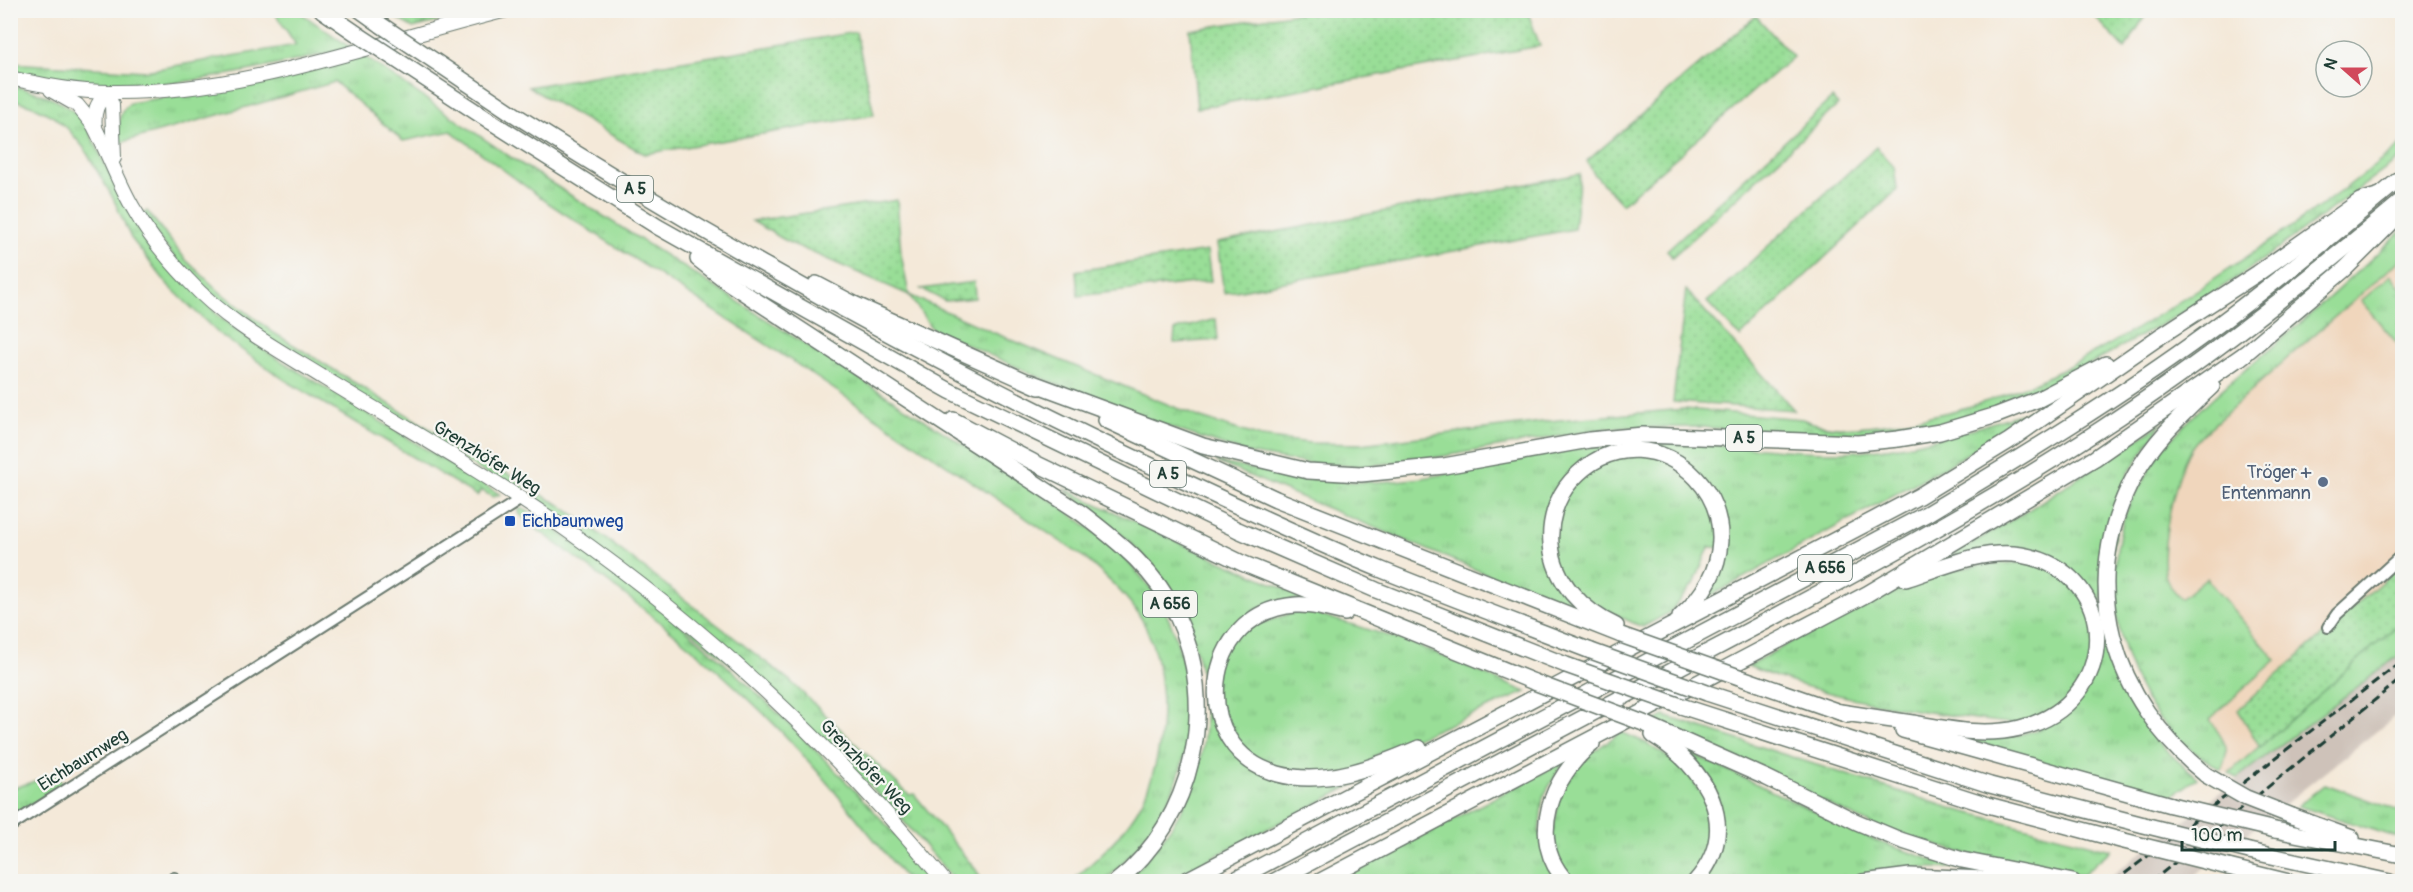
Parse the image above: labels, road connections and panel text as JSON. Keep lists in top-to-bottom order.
{
  "streets": {
    "highway": ["A 5", "A 656"],
    "main road": ["Grenzhöfer Weg"],
    "street": ["Eichbaumweg"]
  },
  "crossings": [
    ["Grenzhöfer Weg", "Eichbaumweg"]
  ],
  "places": {
    "other": ["Tröger + Entenmann"],
    "transit": ["Eichbaumweg"]
  },
  "scale_bar": "100 m",
  "north": "left"
}
